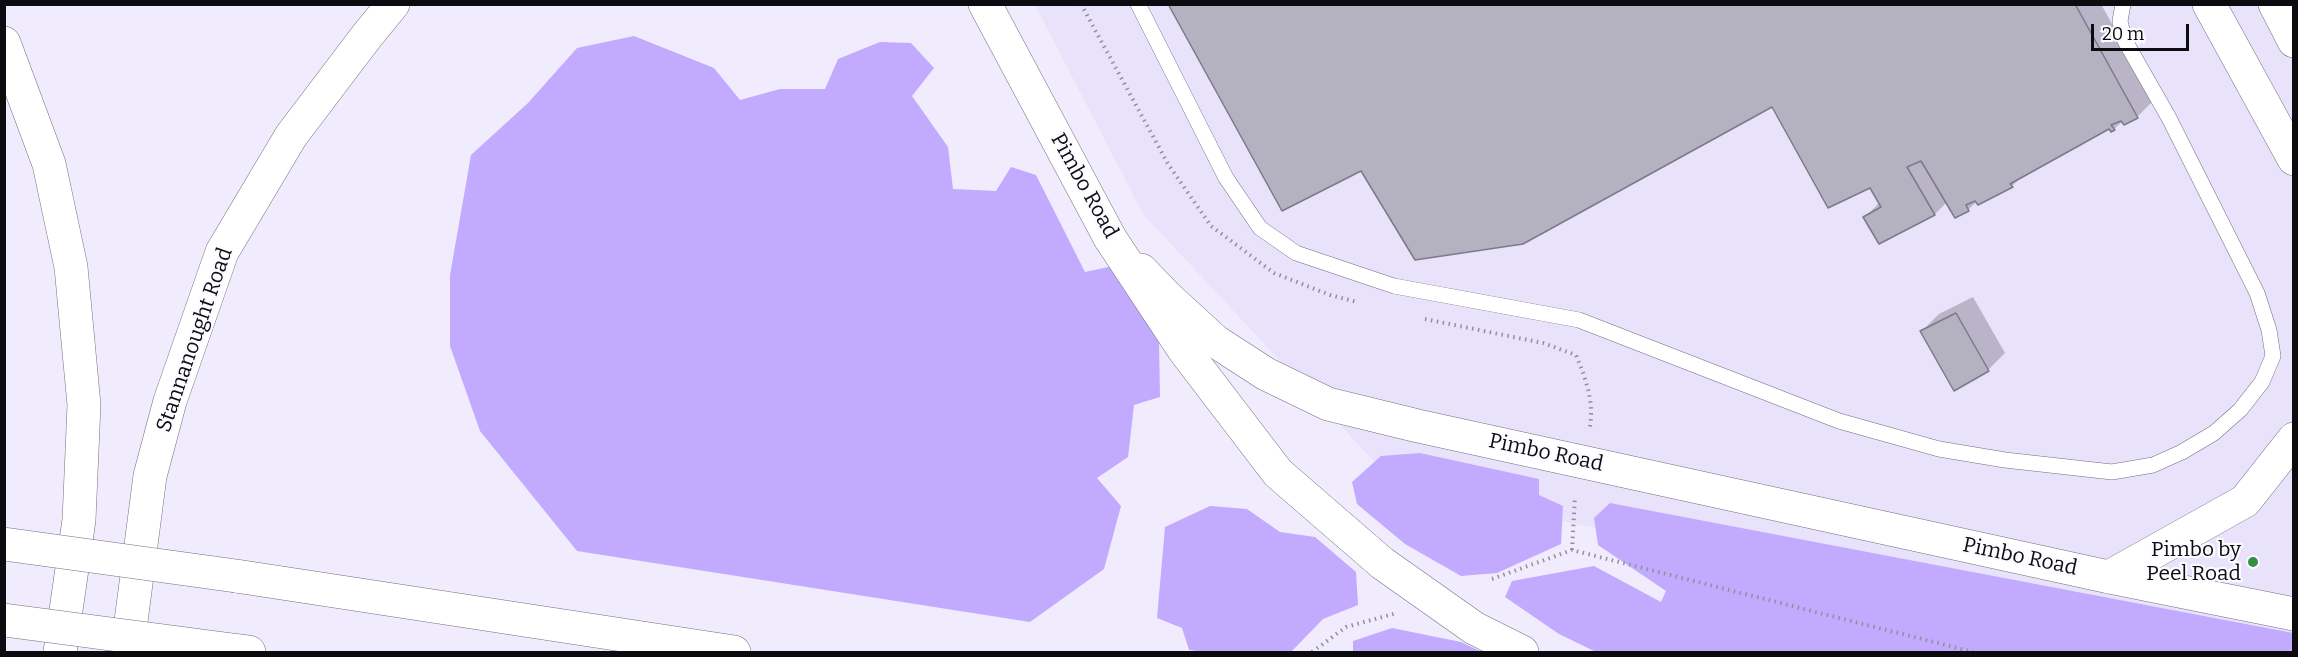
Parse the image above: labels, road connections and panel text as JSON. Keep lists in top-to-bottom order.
{
  "streets": {
    "main road": ["Pimbo Road", "Stannanought Road"]
  },
  "places": ["Pimbo by Peel Road"],
  "scale_bar": "20 m"
}
